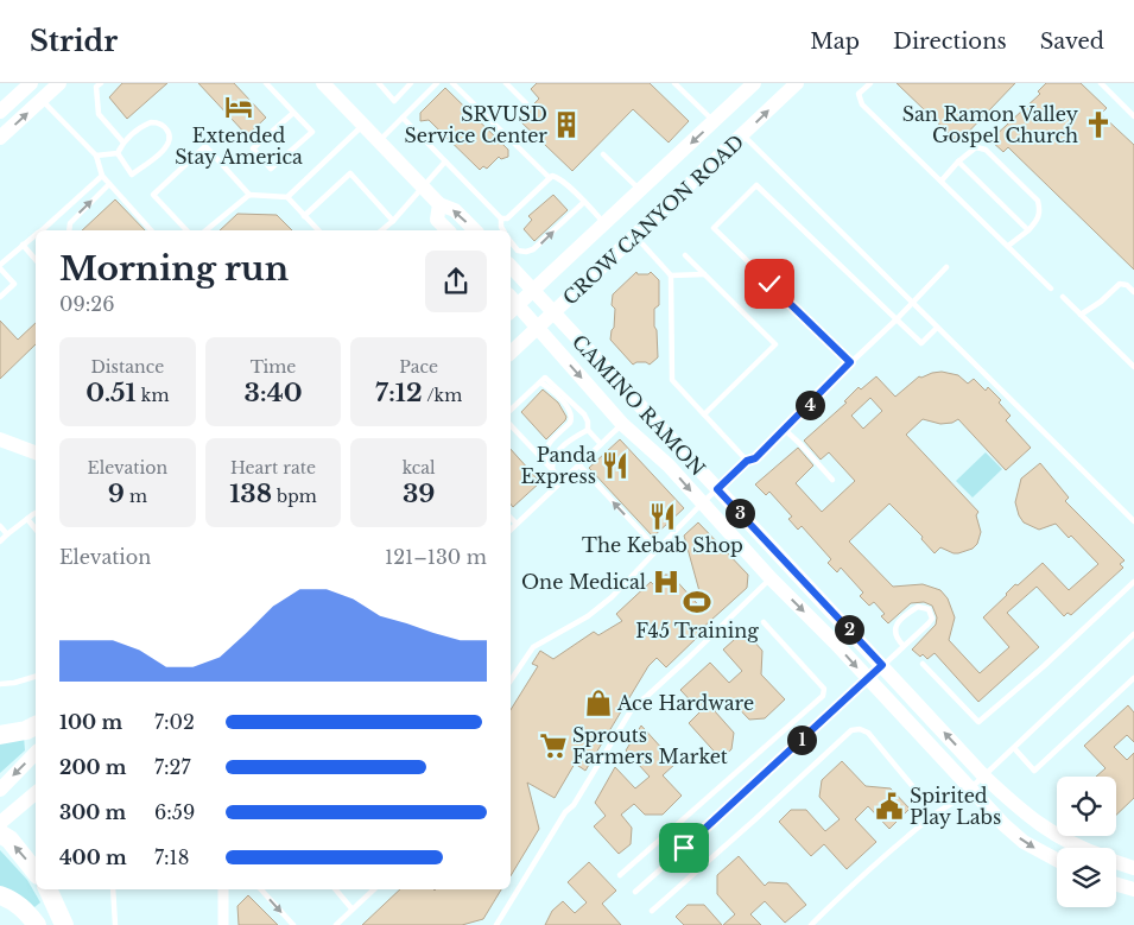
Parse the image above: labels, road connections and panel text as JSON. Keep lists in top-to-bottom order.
{
  "streets": {
    "street": ["CROW CANYON ROAD", "CAMINO RAMON"]
  },
  "crossings": [
    ["CROW CANYON ROAD", "CAMINO RAMON"]
  ],
  "places": {
    "hotel": ["Extended Stay America"],
    "building": ["SRVUSD Service Center"],
    "church": ["San Ramon Valley Gospel Church"],
    "restaurant": ["Panda Express", "The Kebab Shop"],
    "hospital": ["One Medical"],
    "sports": ["F45 Training"],
    "shop": ["Ace Hardware"],
    "supermarket": ["Sprouts Farmers Market"],
    "public building": ["Spirited Play Labs"]
  },
  "page": {
    "header": "Stridr",
    "nav": ["Map", "Directions", "Saved"],
    "heading": ["Morning run", "09:26"],
    "stats": [
      ["Distance", "0.51 km"],
      ["Time", "3:40"],
      ["Pace", "7:12 /km"],
      ["Elevation", "9 m"],
      ["Heart rate", "138 bpm"],
      ["kcal", "39"]
    ],
    "pins": [
      "4",
      "3",
      "2",
      "1"
    ],
    "chart": ["Elevation", "121–130 m"],
    "list": [
      {
        "name": "100 m",
        "note": "7:02"
      },
      {
        "name": "200 m",
        "note": "7:27"
      },
      {
        "name": "300 m",
        "note": "6:59"
      },
      {
        "name": "400 m",
        "note": "7:18"
      }
    ]
  }
}
